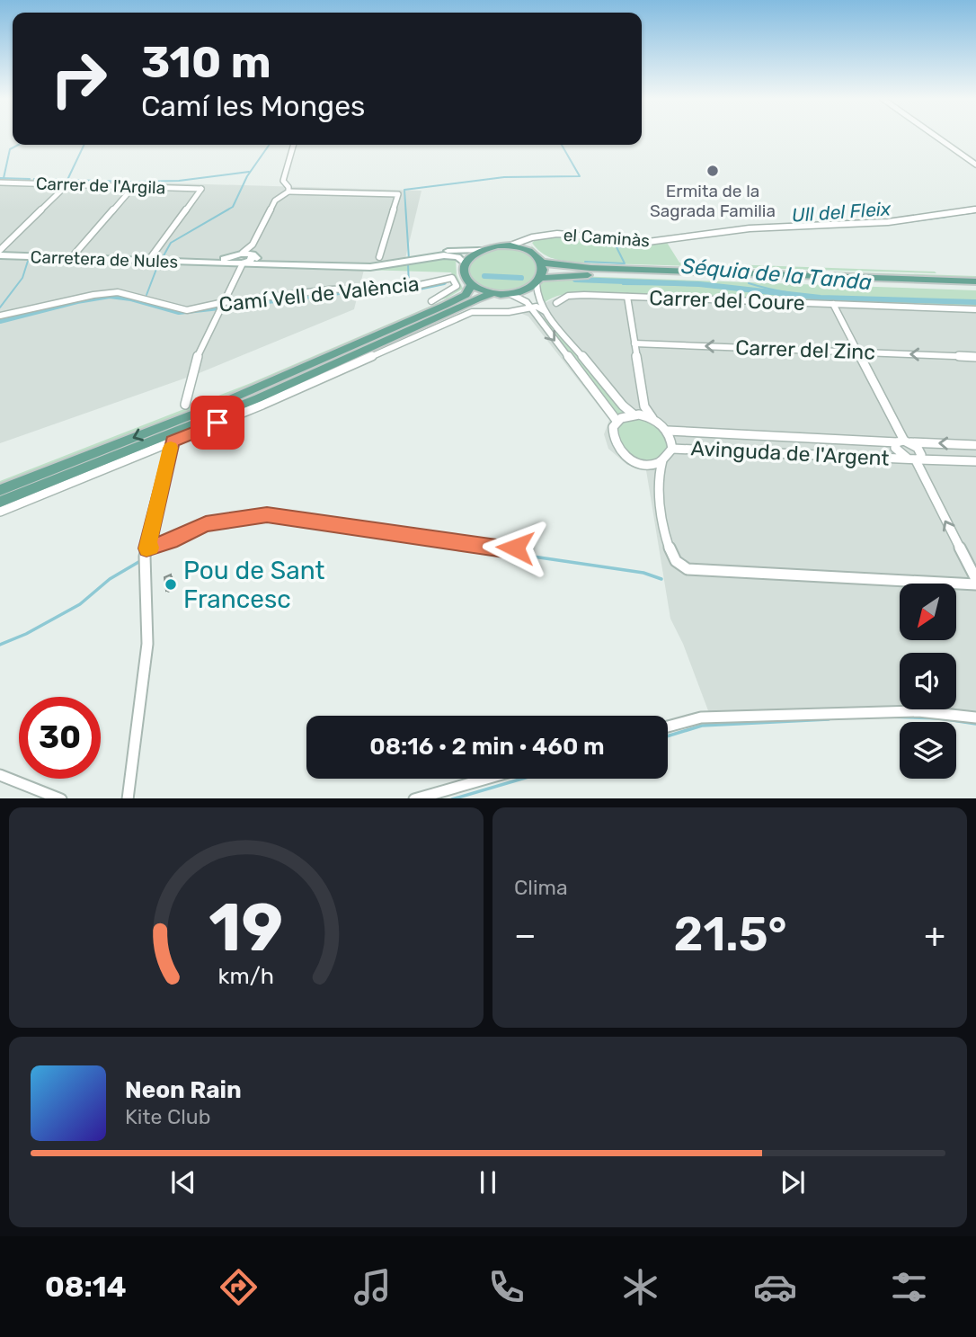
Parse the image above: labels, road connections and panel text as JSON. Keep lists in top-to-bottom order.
{
  "streets": {
    "main road": ["Carretera de Nules"],
    "street": [
      "Carrer de l'Argila",
      "el Caminàs",
      "Camí Vell de València",
      "Carrer del Coure",
      "Carrer del Zinc",
      "Avinguda de l'Argent"
    ]
  },
  "crossings": [
    ["Carrer de l'Argila", "Carretera de Nules"],
    ["el Caminàs", "Carretera de Nules"]
  ],
  "one_way": ["Carrer del Zinc"],
  "water": ["Ull del Fleix", "Séquia de la Tanda"],
  "places": ["Ermita de la Sagrada Familia", "Pou de Sant Francesc"],
  "north": "bottom left",
  "page": {
    "turn": ["310 m", "Camí les Monges"],
    "limit": "30",
    "trip": "08:16 · 2 min · 460 m",
    "tile": "Clima",
    "heat": ["−", "21.5°", "+"],
    "song": ["Neon Rain", "Kite Club"],
    "tabs": "08:14",
    "gauge": ["19", "km/h"]
  }
}
